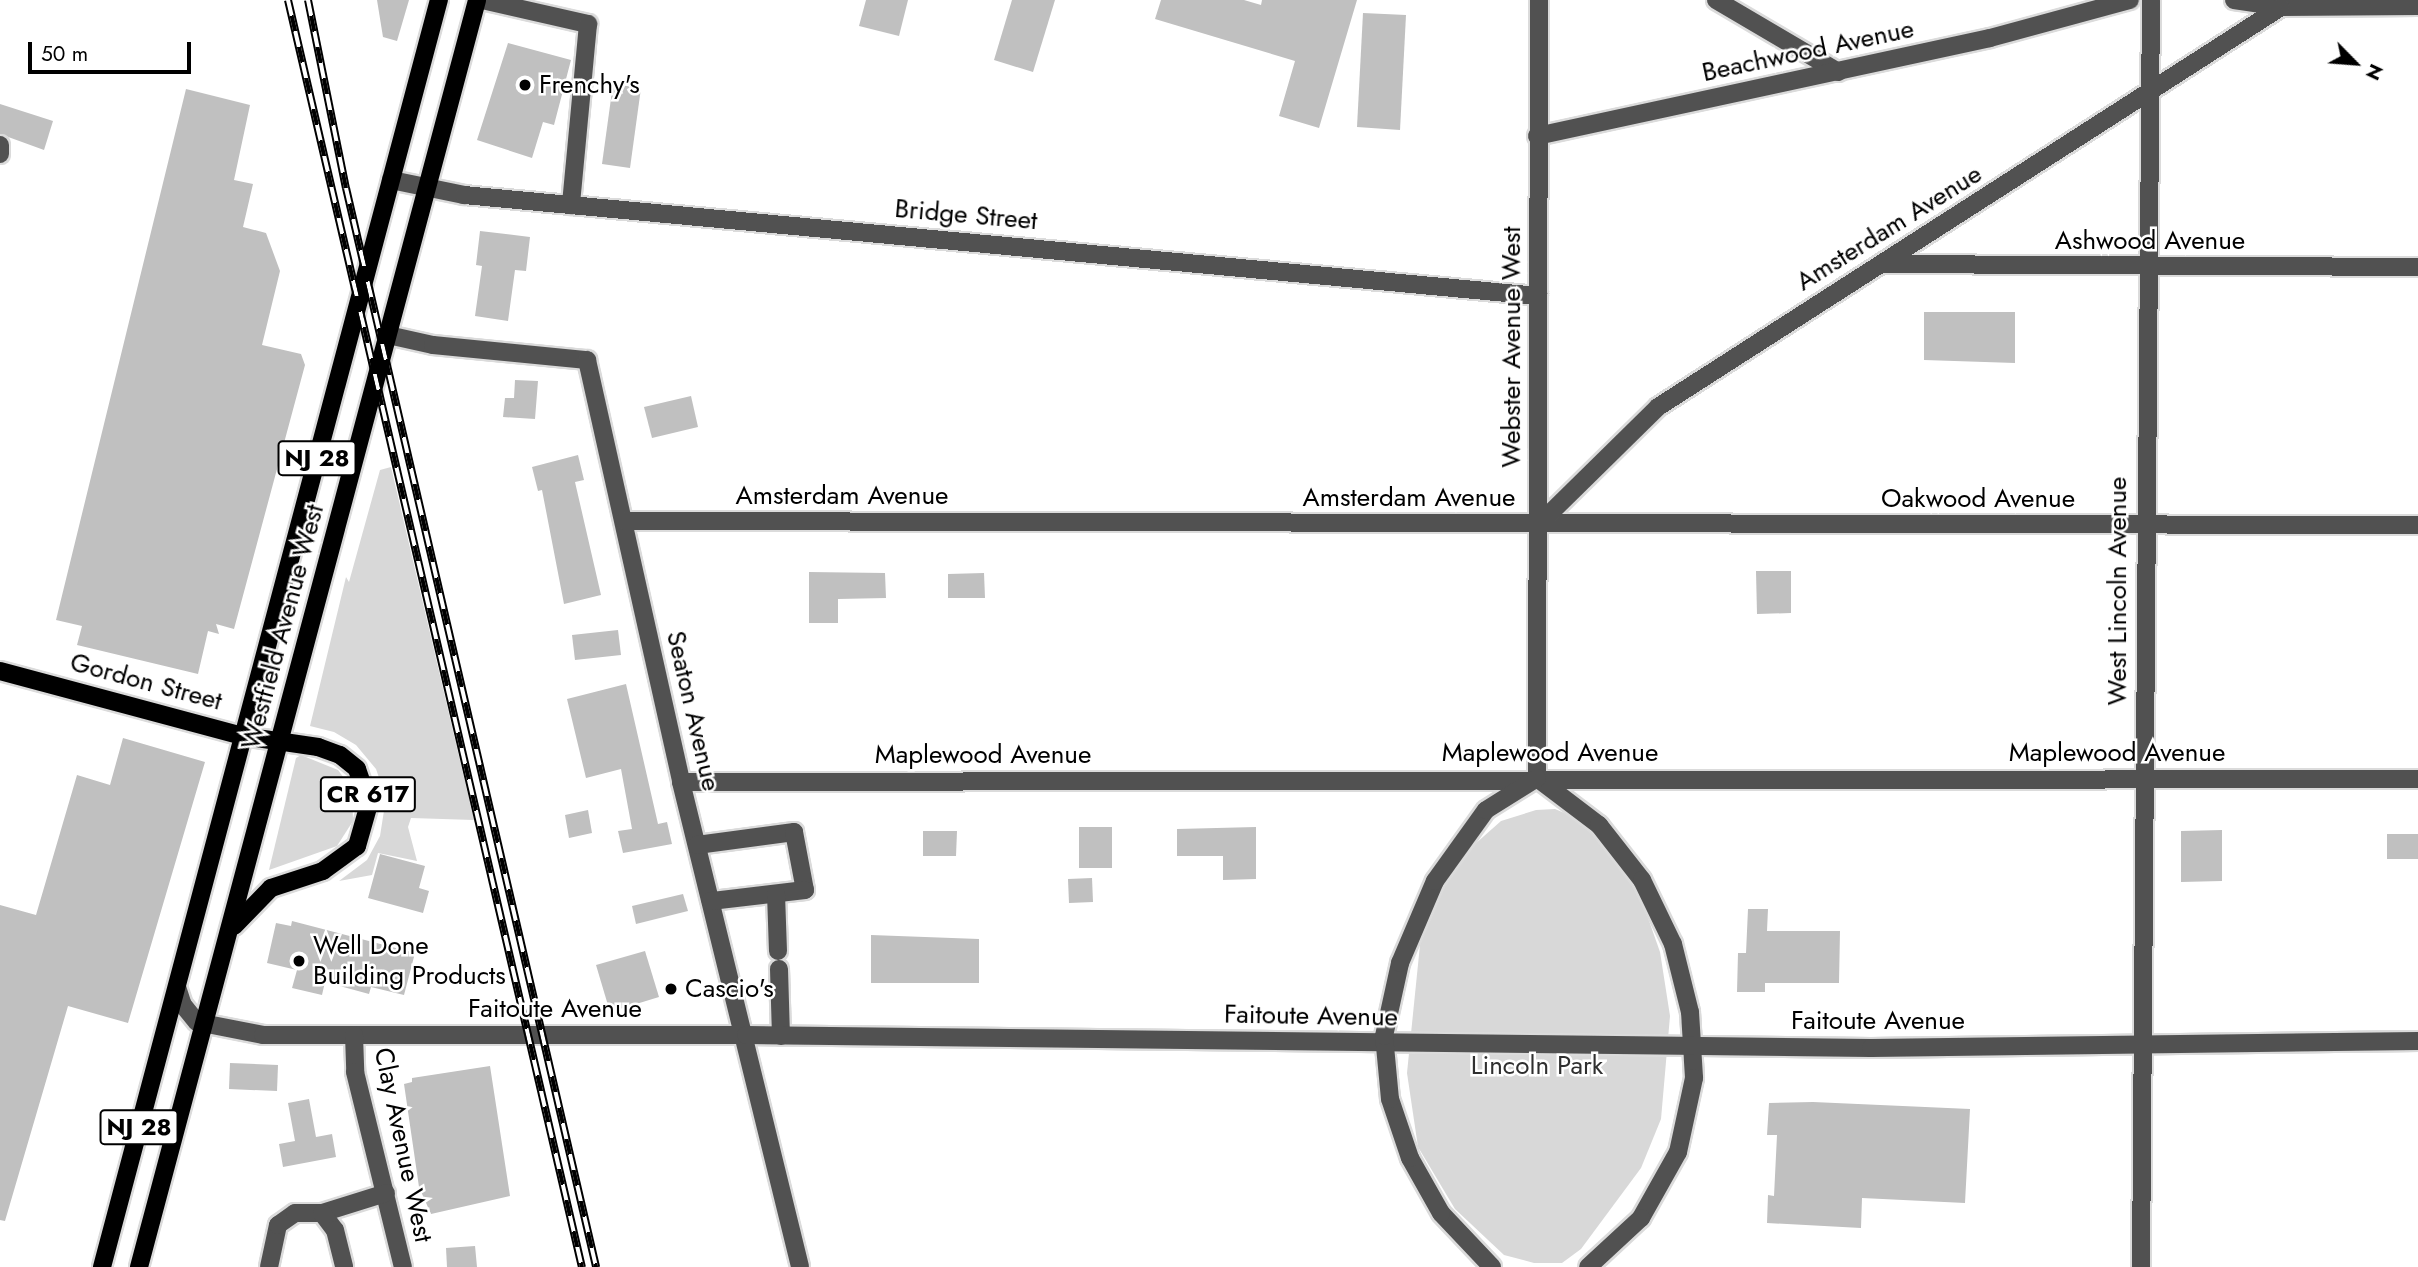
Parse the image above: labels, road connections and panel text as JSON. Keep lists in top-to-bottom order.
{
  "streets": {
    "main road": [
      "NJ 28",
      "Westfield Avenue West",
      "Gordon Street",
      "CR 617"
    ],
    "street": [
      "Beachwood Avenue",
      "Bridge Street",
      "Amsterdam Avenue",
      "Ashwood Avenue",
      "Webster Avenue West",
      "Oakwood Avenue",
      "West Lincoln Avenue",
      "Seaton Avenue",
      "Maplewood Avenue",
      "Faitoute Avenue",
      "Clay Avenue West"
    ]
  },
  "crossings": [
    ["Beachwood Avenue", "Webster Avenue West"],
    ["Bridge Street", "Webster Avenue West"],
    ["Bridge Street", "Westfield Avenue West"],
    ["Amsterdam Avenue", "Ashwood Avenue"],
    ["Amsterdam Avenue", "Webster Avenue West"],
    ["Amsterdam Avenue", "Oakwood Avenue"],
    ["Amsterdam Avenue", "West Lincoln Avenue"],
    ["Amsterdam Avenue", "Seaton Avenue"],
    ["Ashwood Avenue", "West Lincoln Avenue"],
    ["Webster Avenue West", "Oakwood Avenue"],
    ["Webster Avenue West", "Maplewood Avenue"],
    ["Oakwood Avenue", "West Lincoln Avenue"],
    ["West Lincoln Avenue", "Maplewood Avenue"],
    ["West Lincoln Avenue", "Faitoute Avenue"],
    ["Westfield Avenue West", "Gordon Street"],
    ["Westfield Avenue West", "Seaton Avenue"],
    ["Westfield Avenue West", "CR 617"],
    ["Westfield Avenue West", "Faitoute Avenue"],
    ["Gordon Street", "CR 617"],
    ["Seaton Avenue", "Maplewood Avenue"],
    ["Seaton Avenue", "Faitoute Avenue"],
    ["Faitoute Avenue", "Clay Avenue West"]
  ],
  "parks": ["Lincoln Park"],
  "places": ["Frenchy's", "Well Done Building Products", "Cascio's"],
  "scale_bar": "50 m",
  "north": "bottom right"
}
